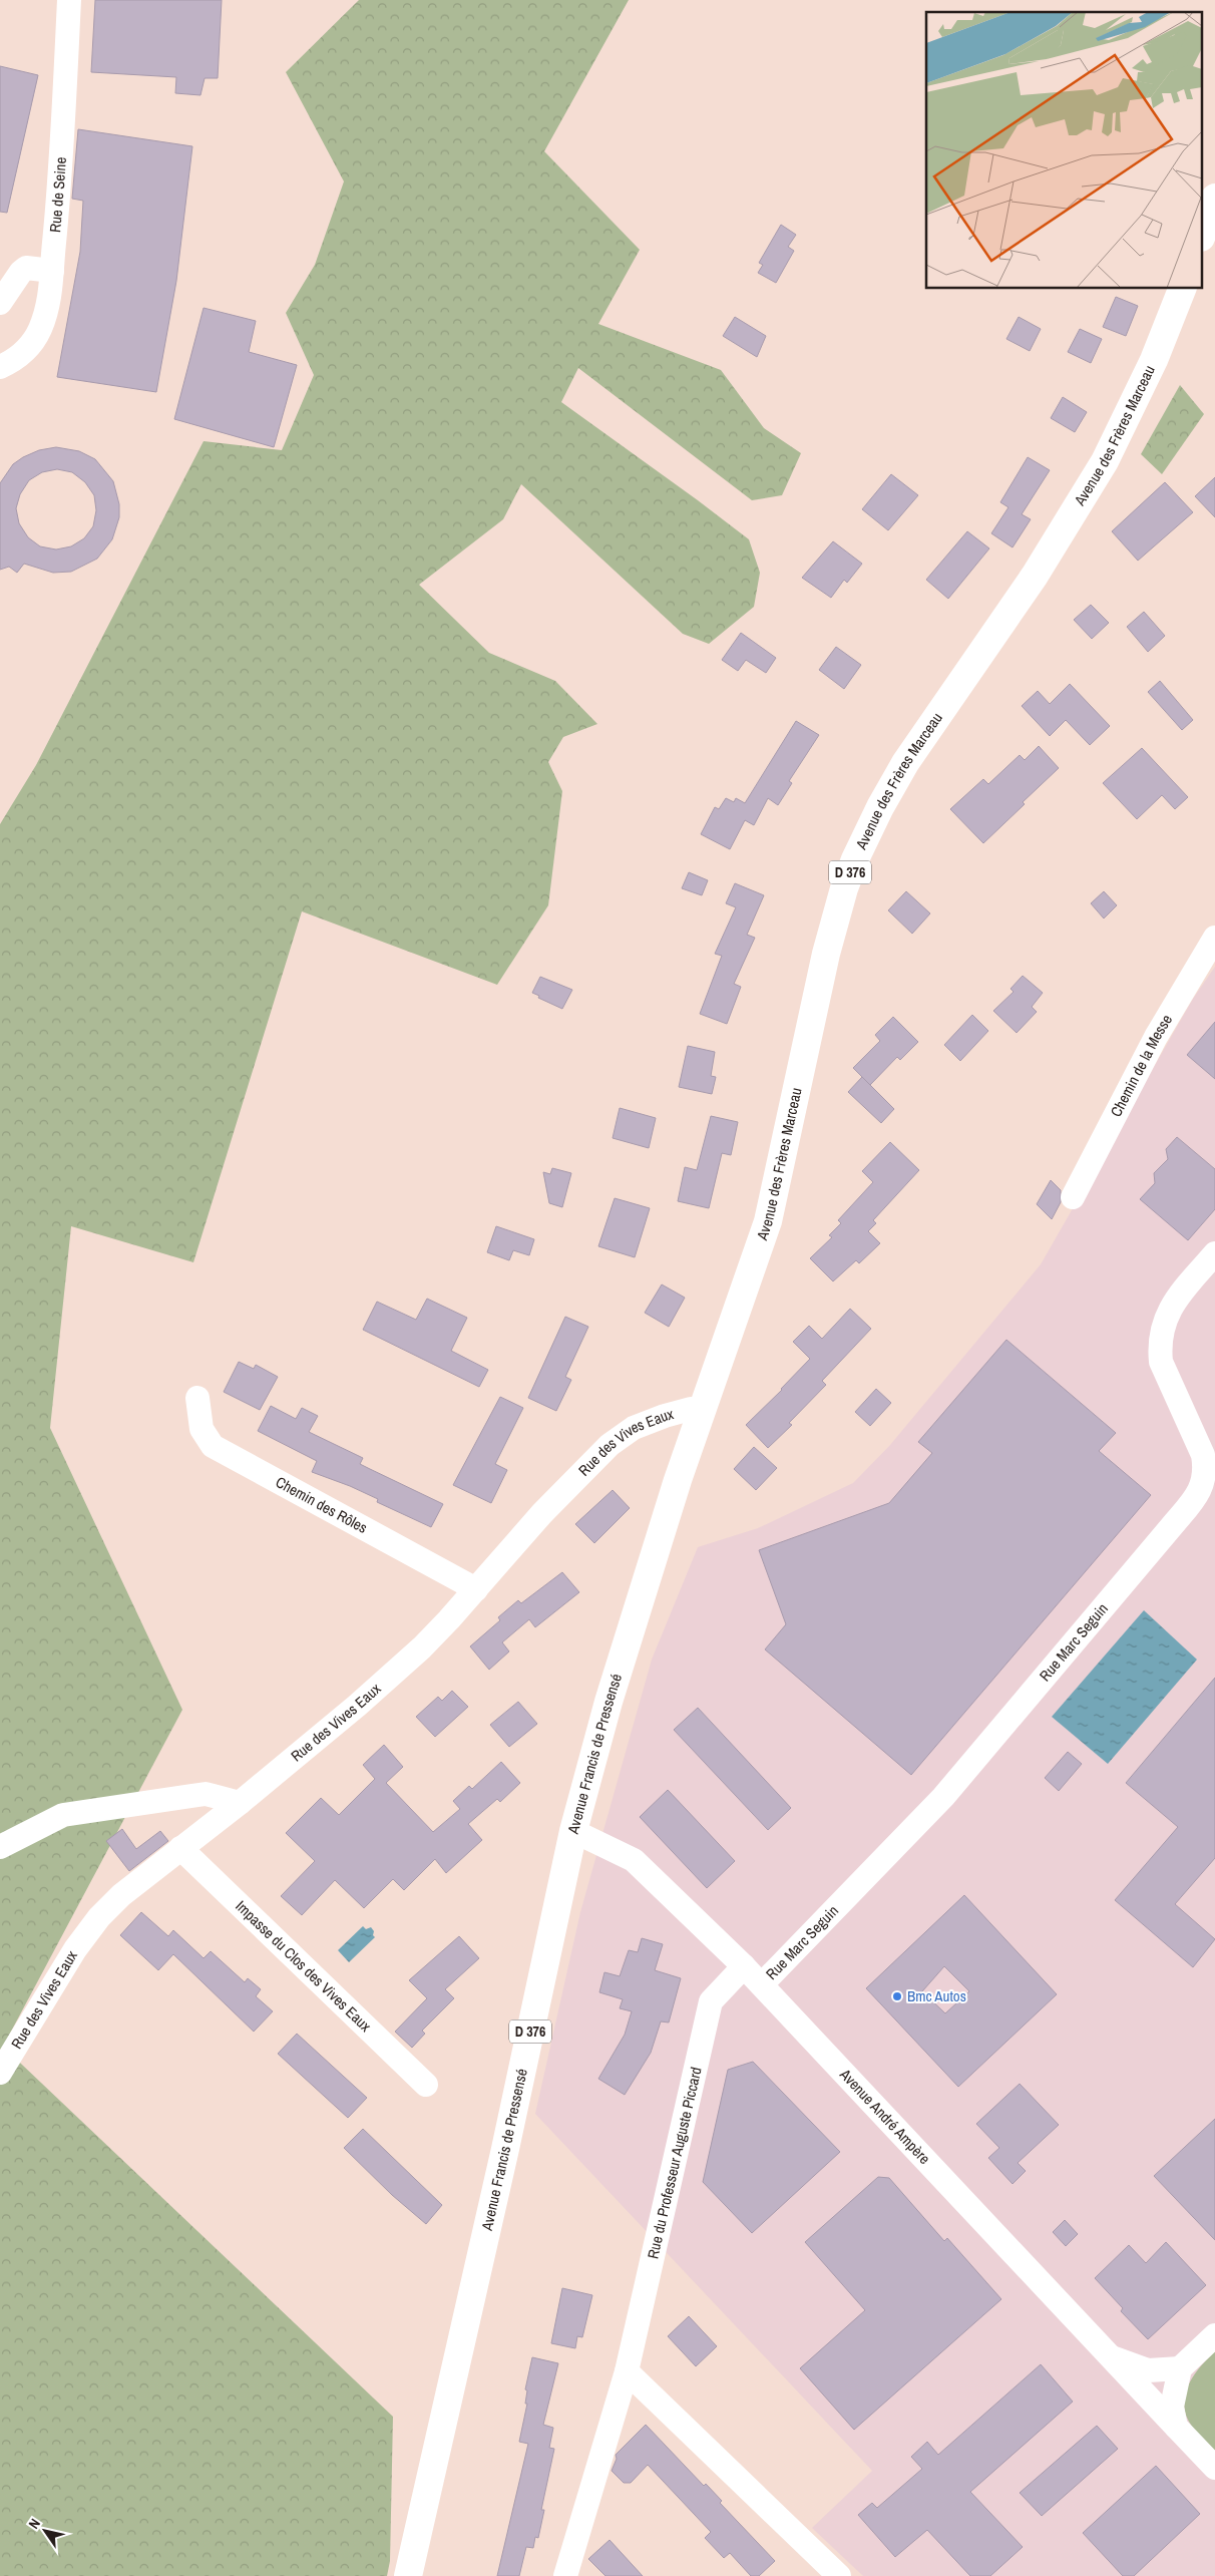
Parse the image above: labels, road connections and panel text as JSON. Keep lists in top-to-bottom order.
{
  "streets": {
    "main road": ["Avenue des Frères Marceau", "D 376", "Avenue Francis de Pressensé"],
    "street": [
      "Rue de Seine",
      "Chemin de la Messe",
      "Rue des Vives Eaux",
      "Chemin des Rôles",
      "Rue Marc Seguin",
      "Impasse du Clos des Vives Eaux",
      "Avenue André Ampère",
      "Rue du Professeur Auguste Piccard"
    ]
  },
  "crossings": [
    ["Avenue des Frères Marceau", "Rue des Vives Eaux"],
    ["Avenue des Frères Marceau", "Avenue Francis de Pressensé"],
    ["Rue des Vives Eaux", "Chemin des Rôles"],
    ["Rue des Vives Eaux", "Impasse du Clos des Vives Eaux"],
    ["Rue Marc Seguin", "Avenue André Ampère"],
    ["Avenue Francis de Pressensé", "Avenue André Ampère"],
    ["Avenue André Ampère", "Rue du Professeur Auguste Piccard"]
  ],
  "places": ["Bmc Autos"],
  "north": "top left"
}
